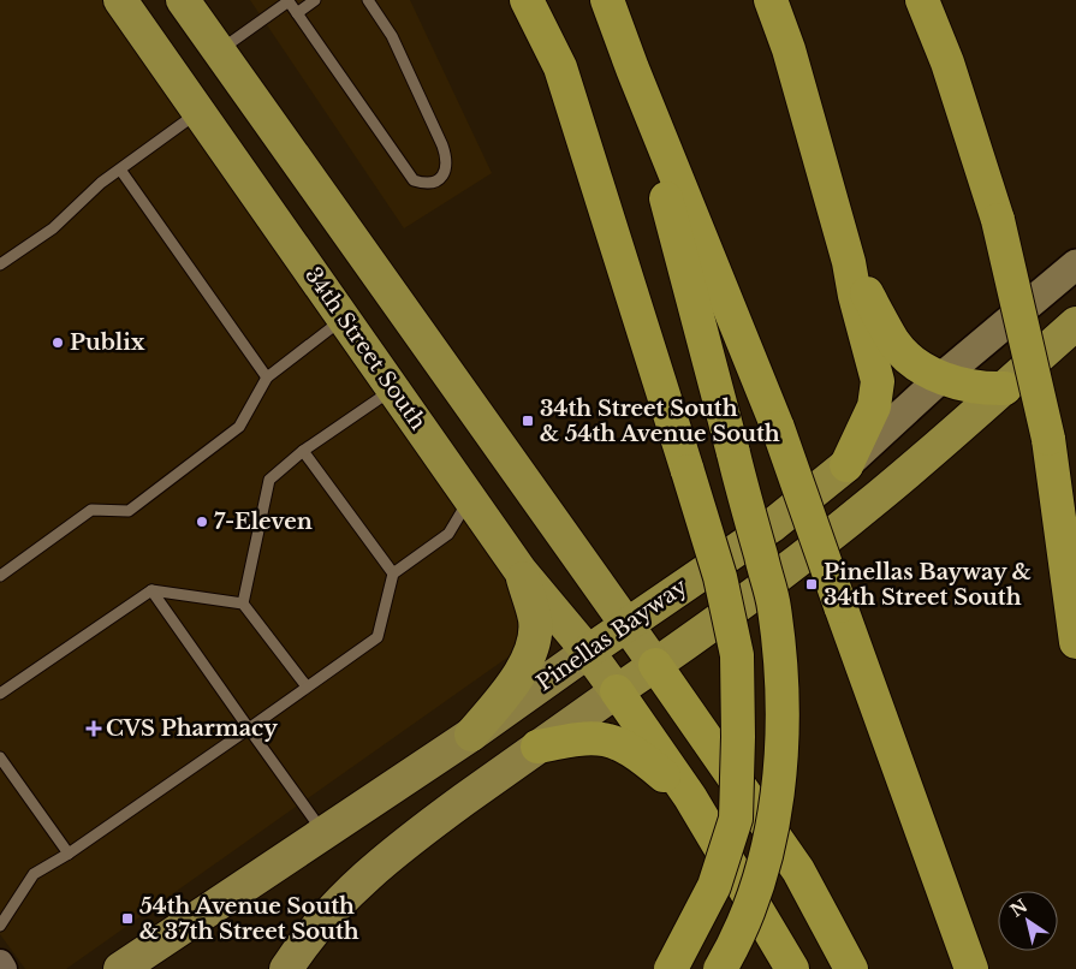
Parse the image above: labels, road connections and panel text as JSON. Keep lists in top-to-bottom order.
{
  "streets": {
    "highway": ["34th Street South", "Pinellas Bayway"]
  },
  "crossings": [
    ["34th Street South", "Pinellas Bayway"]
  ],
  "places": {
    "other": ["Publix", "7-Eleven"],
    "transit": ["34th Street South & 54th Avenue South", "Pinellas Bayway & 34th Street South", "54th Avenue South & 37th Street South"],
    "health": ["CVS Pharmacy"]
  },
  "north": "top left"
}
